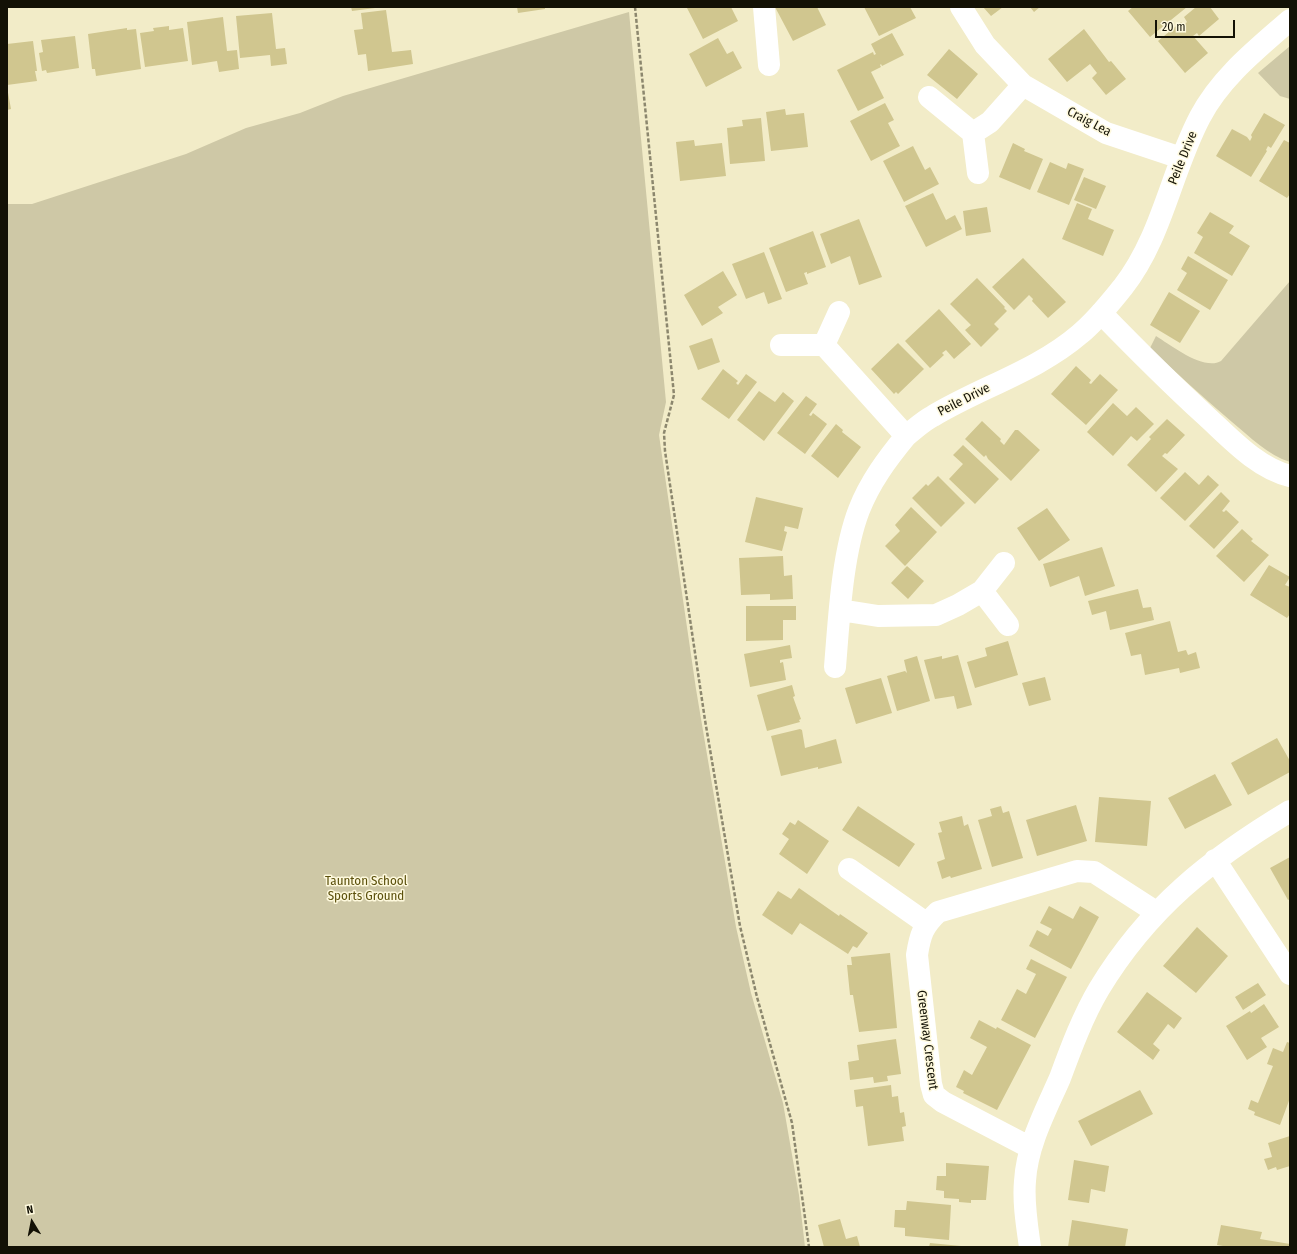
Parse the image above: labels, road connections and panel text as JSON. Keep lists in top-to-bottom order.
{
  "streets": {
    "street": ["Craig Lea", "Peile Drive", "Greenway Crescent"]
  },
  "crossings": [
    ["Craig Lea", "Peile Drive"]
  ],
  "parks": ["Taunton School Sports Ground"],
  "scale_bar": "20 m",
  "north": "top"
}
